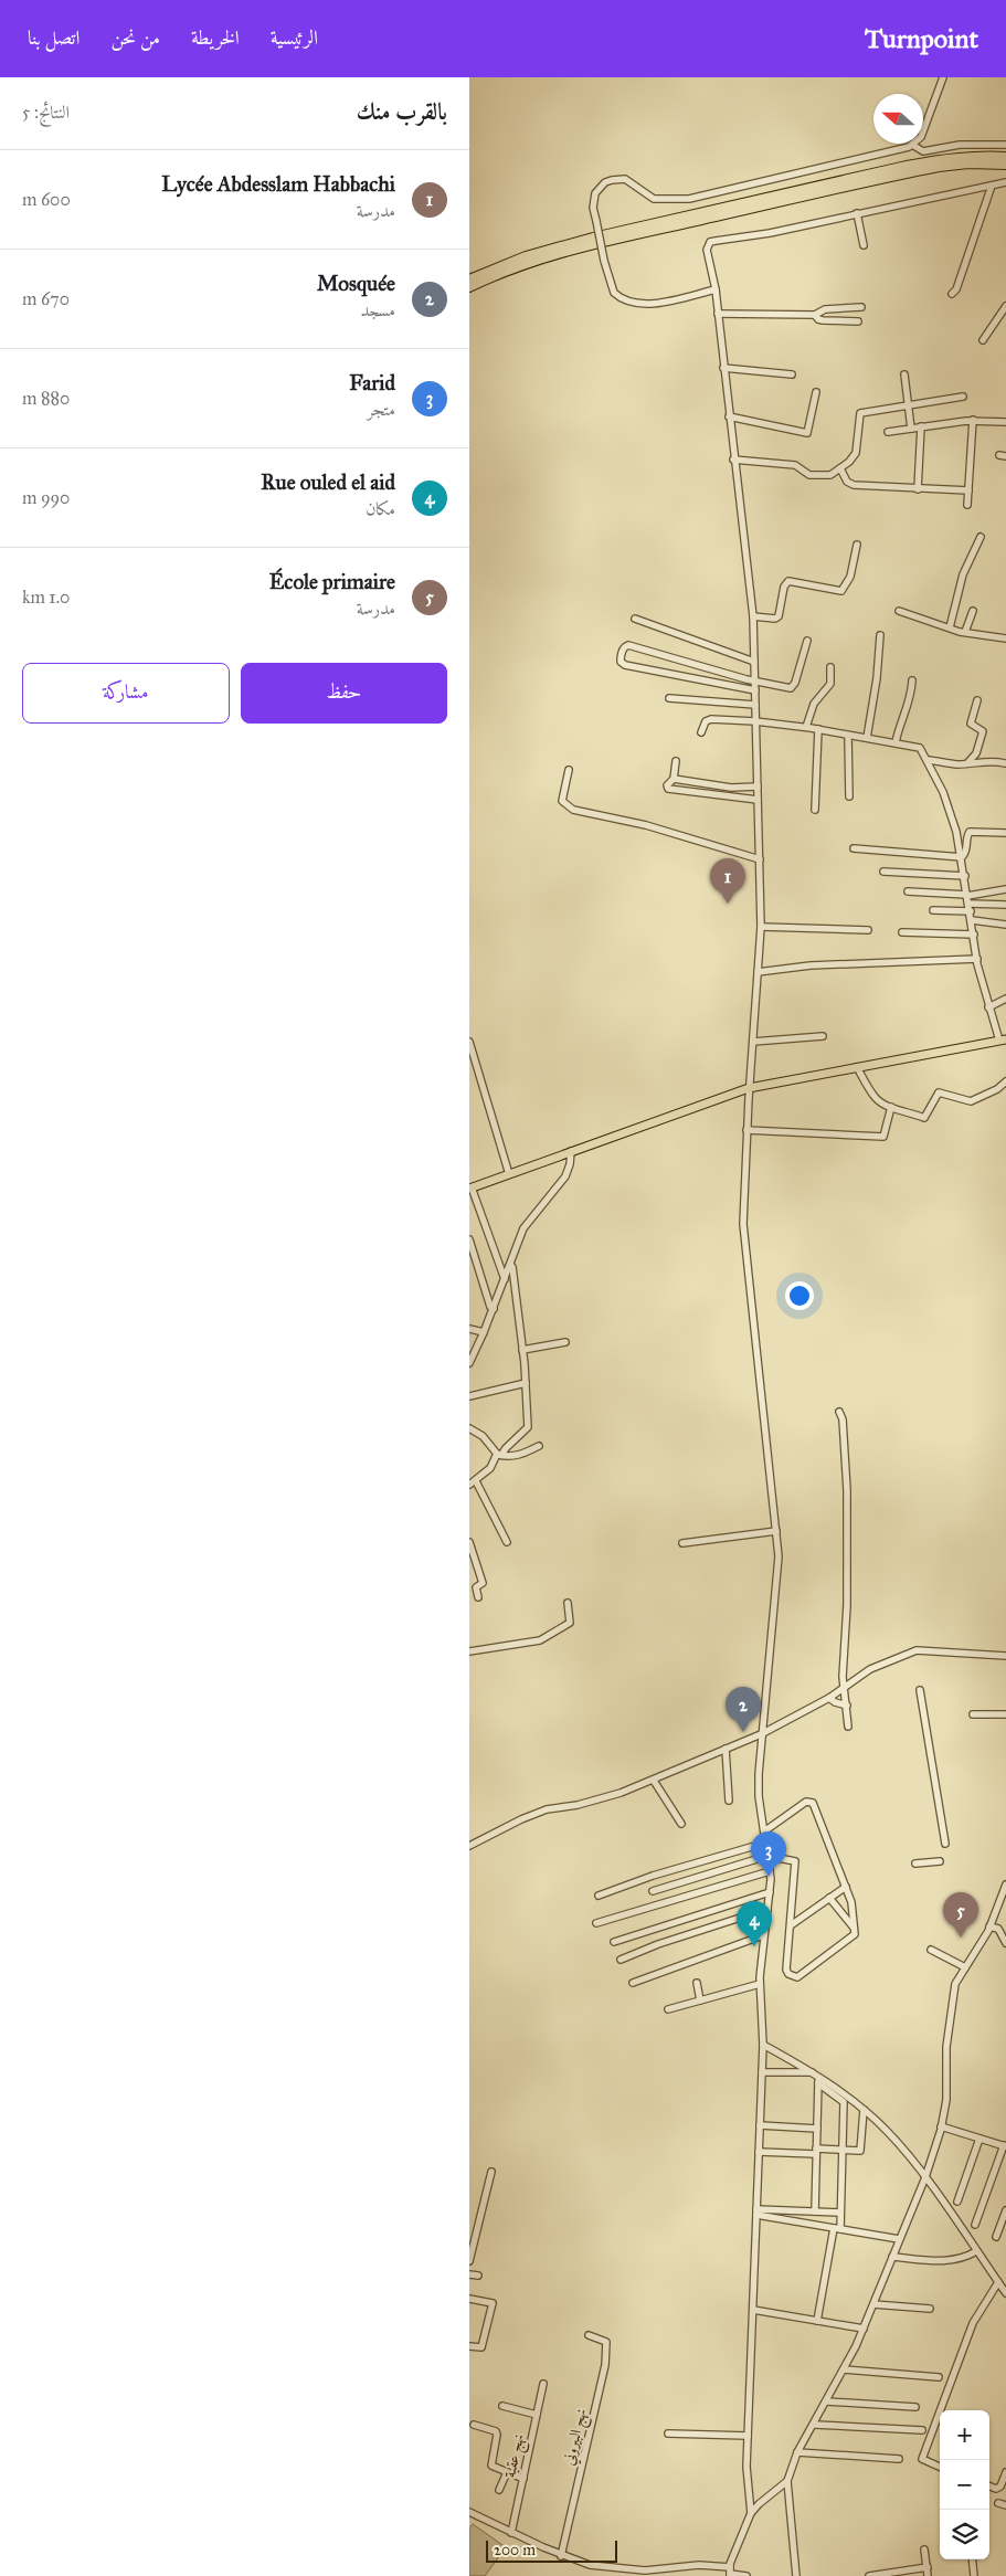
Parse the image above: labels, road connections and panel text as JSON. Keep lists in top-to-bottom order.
{
  "streets": {
    "street": ["نهج البيروني", "نهج عقبة"]
  },
  "scale_bar": "200 m",
  "north": "left",
  "page": {
    "header": "Turnpoint",
    "nav": [
      "الرئيسية",
      "الخريطة",
      "من نحن",
      "اتصل بنا"
    ],
    "heading": ["بالقرب منك", "النتائج: 5"],
    "list": [
      {
        "mark": "1",
        "name": "Lycée Abdesslam Habbachi",
        "note": "مدرسة",
        "value": "600 m"
      },
      {
        "mark": "2",
        "name": "Mosquée",
        "note": "مسجد",
        "value": "670 m"
      },
      {
        "mark": "3",
        "name": "Farid",
        "note": "متجر",
        "value": "880 m"
      },
      {
        "mark": "4",
        "name": "Rue ouled el aid",
        "note": "مكان",
        "value": "990 m"
      },
      {
        "mark": "5",
        "name": "École primaire",
        "note": "مدرسة",
        "value": "1.0 km"
      }
    ],
    "buttons": ["حفظ", "مشاركة"],
    "pins": [
      "1",
      "2",
      "3",
      "5",
      "4"
    ],
    "map_buttons": ["+", "−"],
    "scale": "200 m"
  }
}
